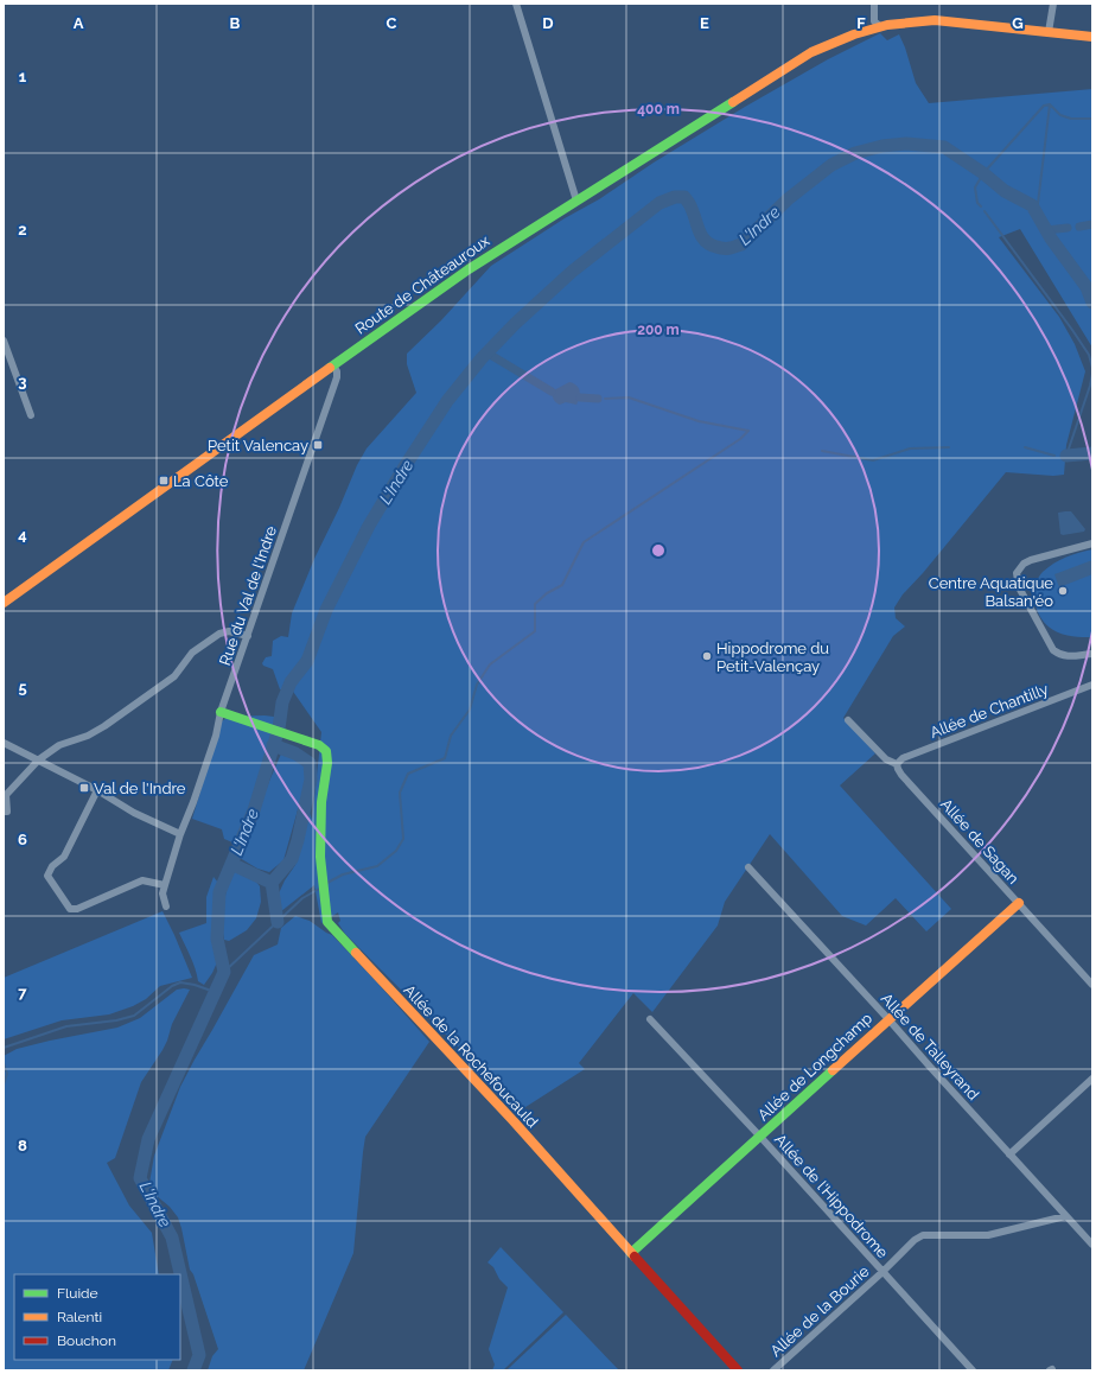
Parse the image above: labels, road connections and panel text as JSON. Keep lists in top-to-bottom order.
{
  "streets": {
    "street": [
      "Route de Châteauroux",
      "Rue du Val de l'Indre",
      "Allée de Chantilly",
      "Allée de Sagan",
      "Allée de Talleyrand",
      "Allée de la Rochefoucauld",
      "Allée de Longchamp",
      "Allée de l'Hippodrome",
      "Allée de la Bourie"
    ]
  },
  "crossings": [
    ["Route de Châteauroux", "Rue du Val de l'Indre"],
    ["Rue du Val de l'Indre", "Allée de la Rochefoucauld"],
    ["Allée de Chantilly", "Allée de Sagan"],
    ["Allée de Sagan", "Allée de Longchamp"],
    ["Allée de Talleyrand", "Allée de Longchamp"],
    ["Allée de Talleyrand", "Allée de la Bourie"],
    ["Allée de la Rochefoucauld", "Allée de Longchamp"],
    ["Allée de Longchamp", "Allée de l'Hippodrome"],
    ["Allée de l'Hippodrome", "Allée de la Bourie"]
  ],
  "water": ["L'Indre"],
  "places": {
    "transit": ["Petit Valencay", "La Côte", "Val de l'Indre"],
    "other": ["Centre Aquatique Balsan'éo", "Hippodrome du Petit-Valençay"]
  },
  "legend": ["Fluide", "Ralenti", "Bouchon"],
  "grid": {
    "columns": [
      "A",
      "B",
      "C",
      "D",
      "E",
      "F",
      "G"
    ],
    "rows": [
      "1",
      "2",
      "3",
      "4",
      "5",
      "6",
      "7",
      "8"
    ]
  },
  "rings": ["400 m", "200 m"]
}
